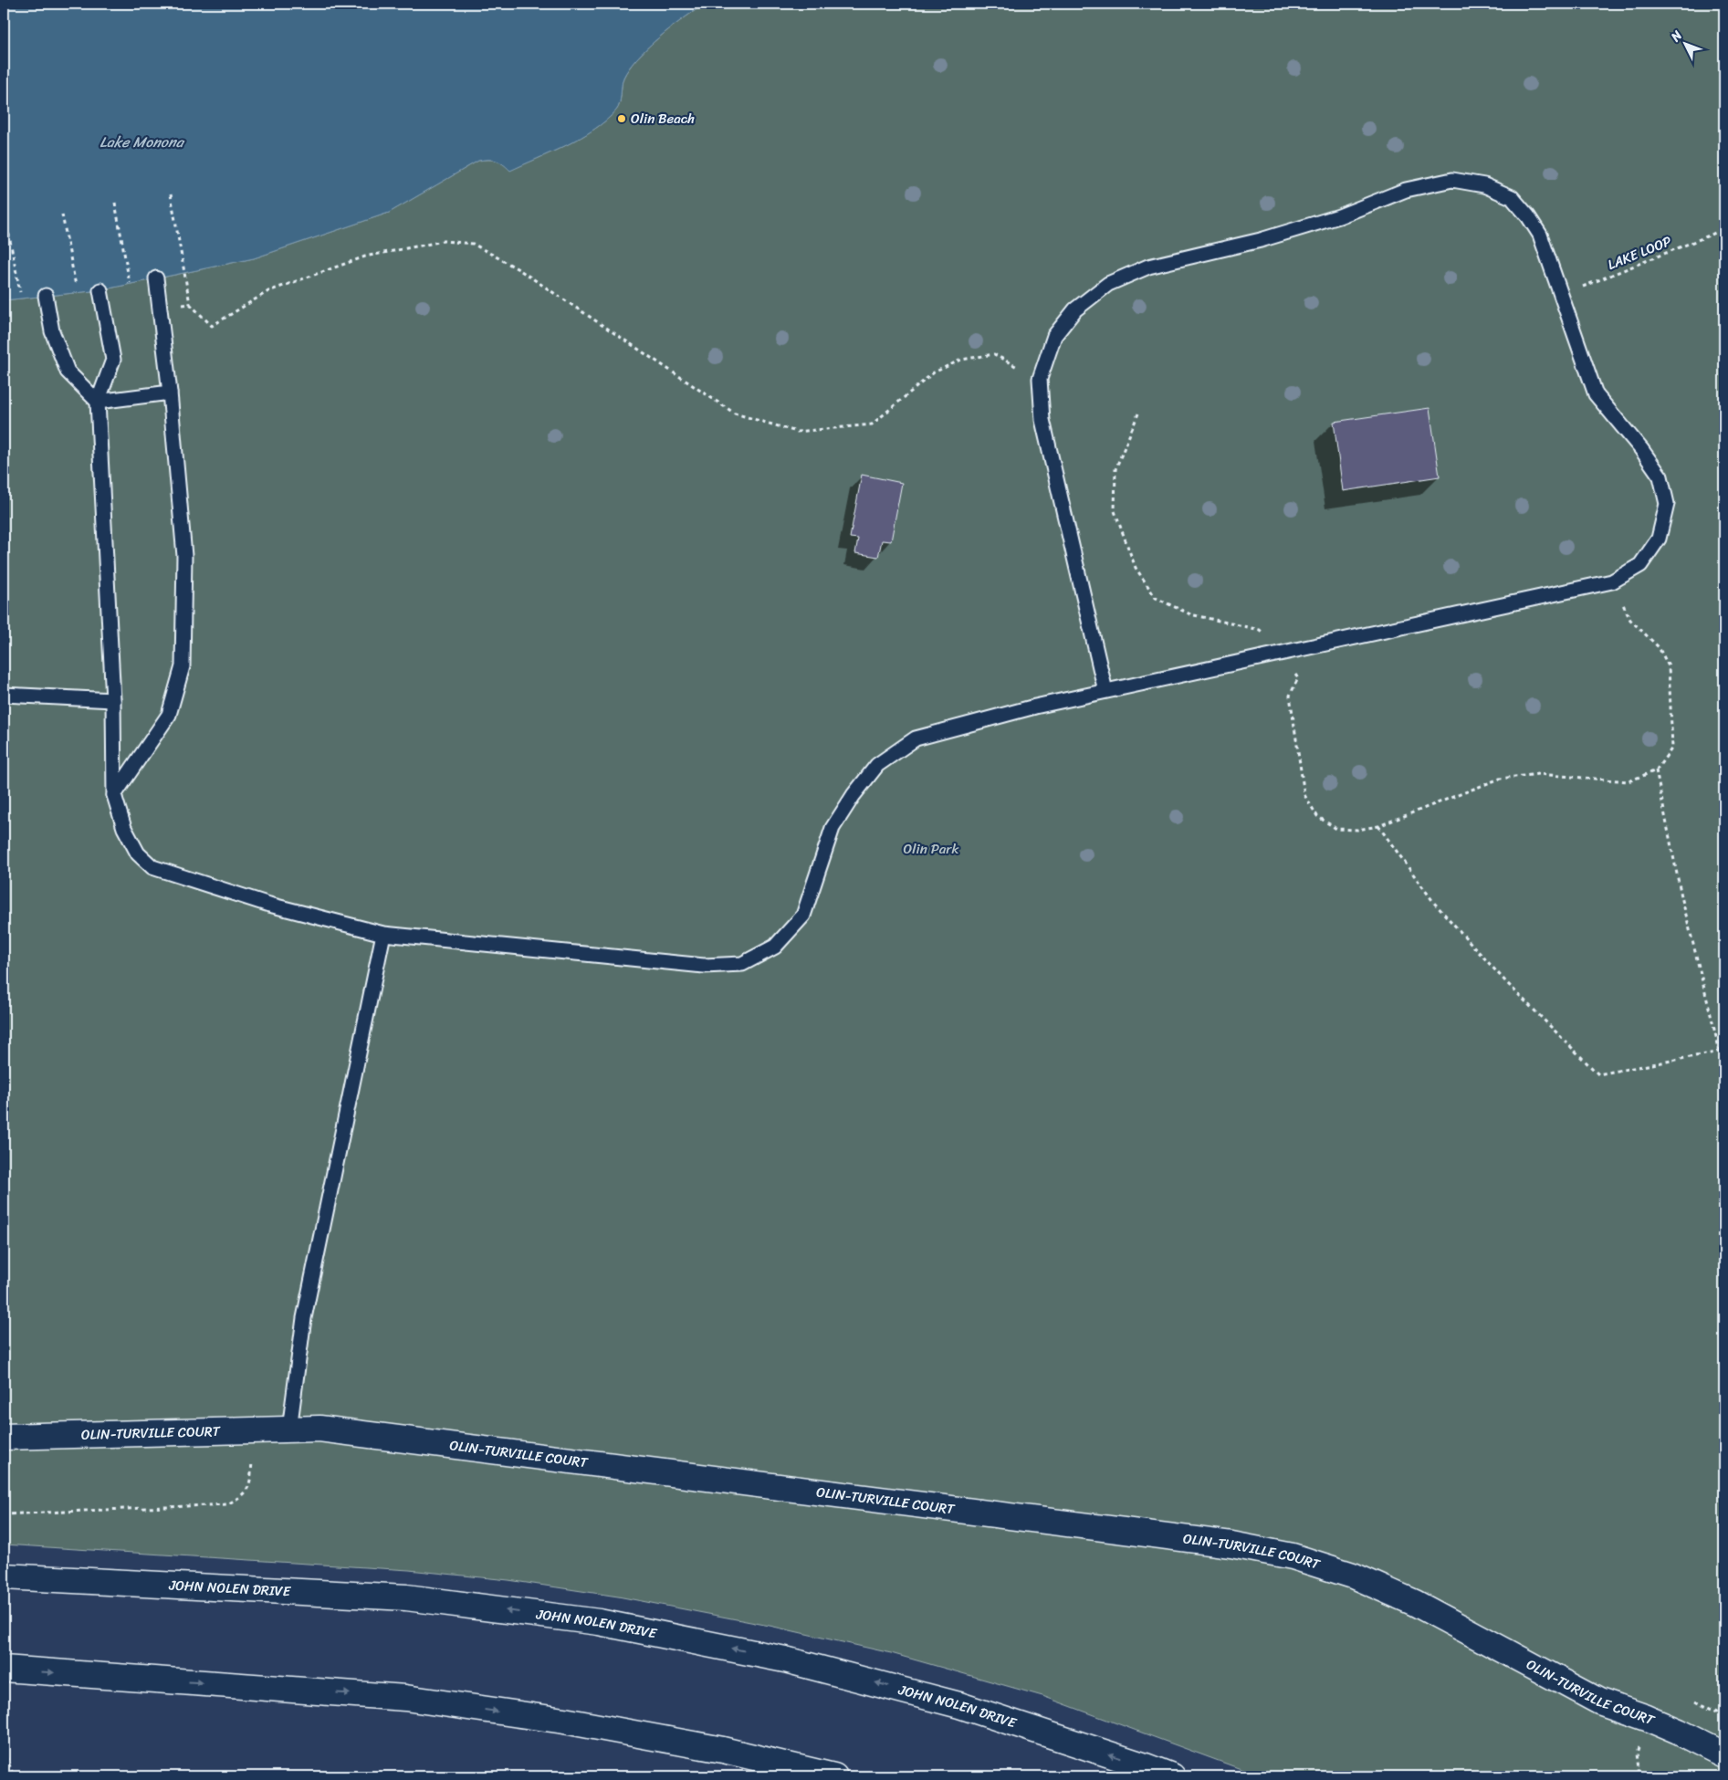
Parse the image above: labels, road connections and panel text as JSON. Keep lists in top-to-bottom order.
{
  "streets": {
    "main road": ["OLIN-TURVILLE COURT", "JOHN NOLEN DRIVE"],
    "path": ["LAKE LOOP"]
  },
  "water": ["Lake Monona"],
  "parks": ["Olin Park"],
  "places": ["Olin Beach"],
  "north": "top left"
}
